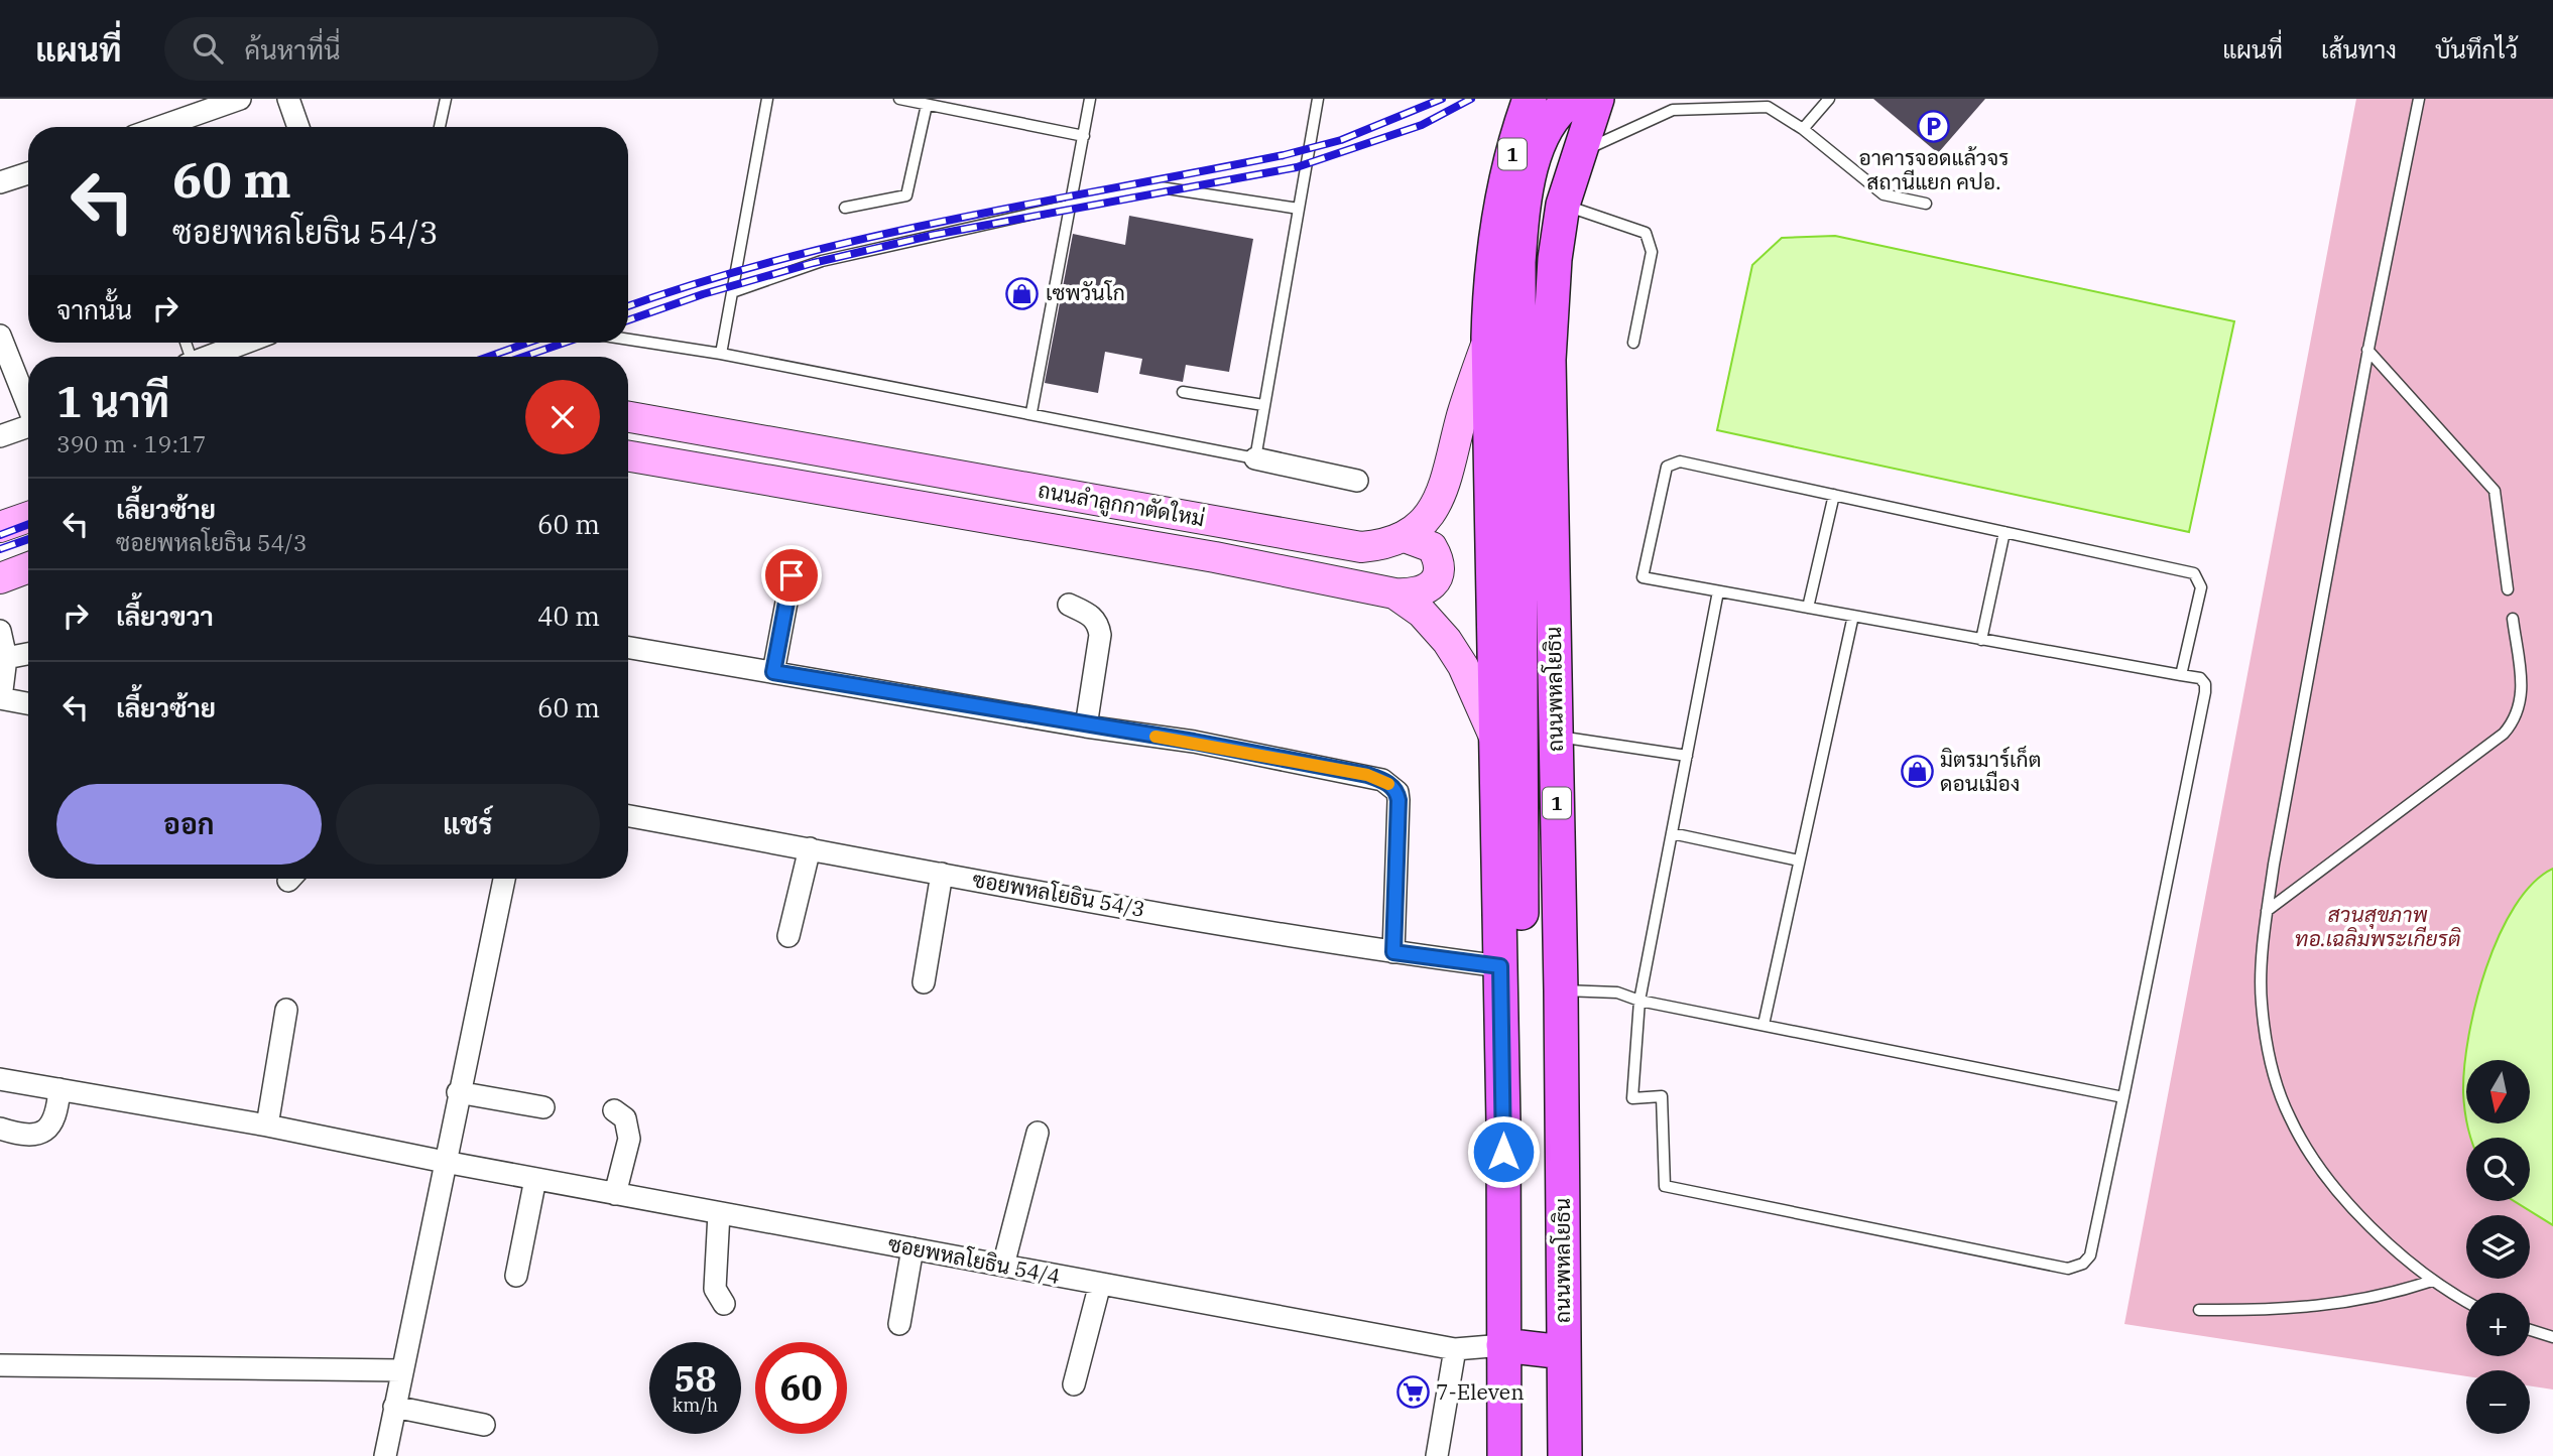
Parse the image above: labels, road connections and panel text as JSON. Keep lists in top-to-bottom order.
{
  "streets": {
    "main road": ["1", "ถนนลำลูกกาตัดใหม่", "ถนนพหลโยธิน"],
    "street": ["ซอยพหลโยธิน 54/3", "ซอยพหลโยธิน 54/4"]
  },
  "crossings": [
    ["1", "ถนนลำลูกกาตัดใหม่"],
    ["1", "ซอยพหลโยธิน 54/3"],
    ["1", "ซอยพหลโยธิน 54/4"]
  ],
  "parks": ["สวนสุขภาพ ทอ.เฉลิมพระเกียรติ"],
  "places": {
    "parking": ["อาคารจอดแล้วจร สถานีแยก คปอ."],
    "shop": ["เซพวันโก", "มิตรมาร์เก็ต ดอนเมือง"],
    "supermarket": ["7-Eleven"]
  },
  "north": "bottom",
  "page": {
    "header": "แผนที่",
    "search": "ค้นหาที่นี่",
    "nav": ["แผนที่", "เส้นทาง", "บันทึกไว้"],
    "turn": ["60 m", "ซอยพหลโยธิน 54/3"],
    "then": "จากนั้น",
    "heading": ["1 นาที", "390 m · 19:17"],
    "list": [
      {
        "name": "เลี้ยวซ้าย",
        "note": "ซอยพหลโยธิน 54/3",
        "value": "60 m"
      },
      {
        "name": "เลี้ยวขวา",
        "value": "40 m"
      },
      {
        "name": "เลี้ยวซ้าย",
        "value": "60 m"
      }
    ],
    "buttons": ["ออก", "แชร์"],
    "map_buttons": ["+", "−"],
    "speed": "58 km/h",
    "limit": "60"
  }
}
